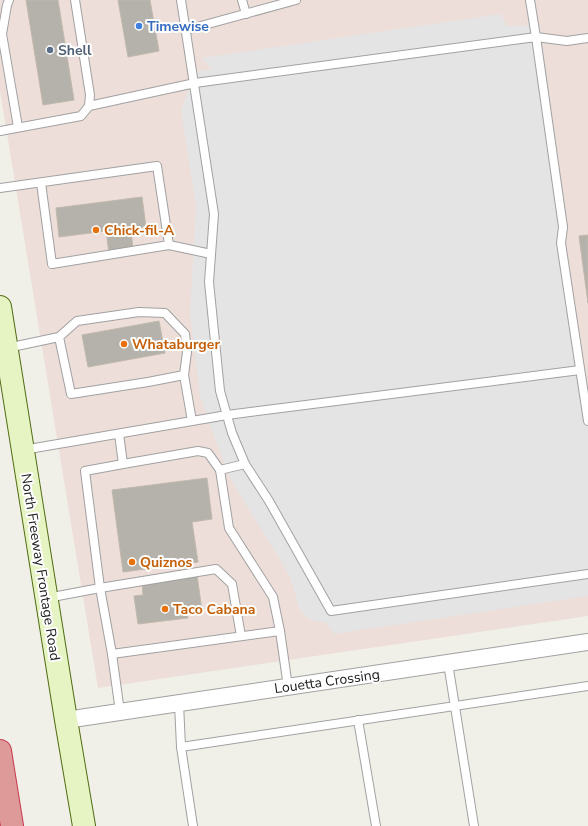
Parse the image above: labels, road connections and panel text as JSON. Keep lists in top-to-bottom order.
{
  "streets": {
    "main road": ["North Freeway Frontage Road"],
    "street": ["Louetta Crossing"]
  },
  "crossings": [
    ["North Freeway Frontage Road", "Louetta Crossing"]
  ],
  "places": [
    "Timewise",
    "Shell",
    "Chick-fil-A",
    "Whataburger",
    "Quiznos",
    "Taco Cabana"
  ]
}
